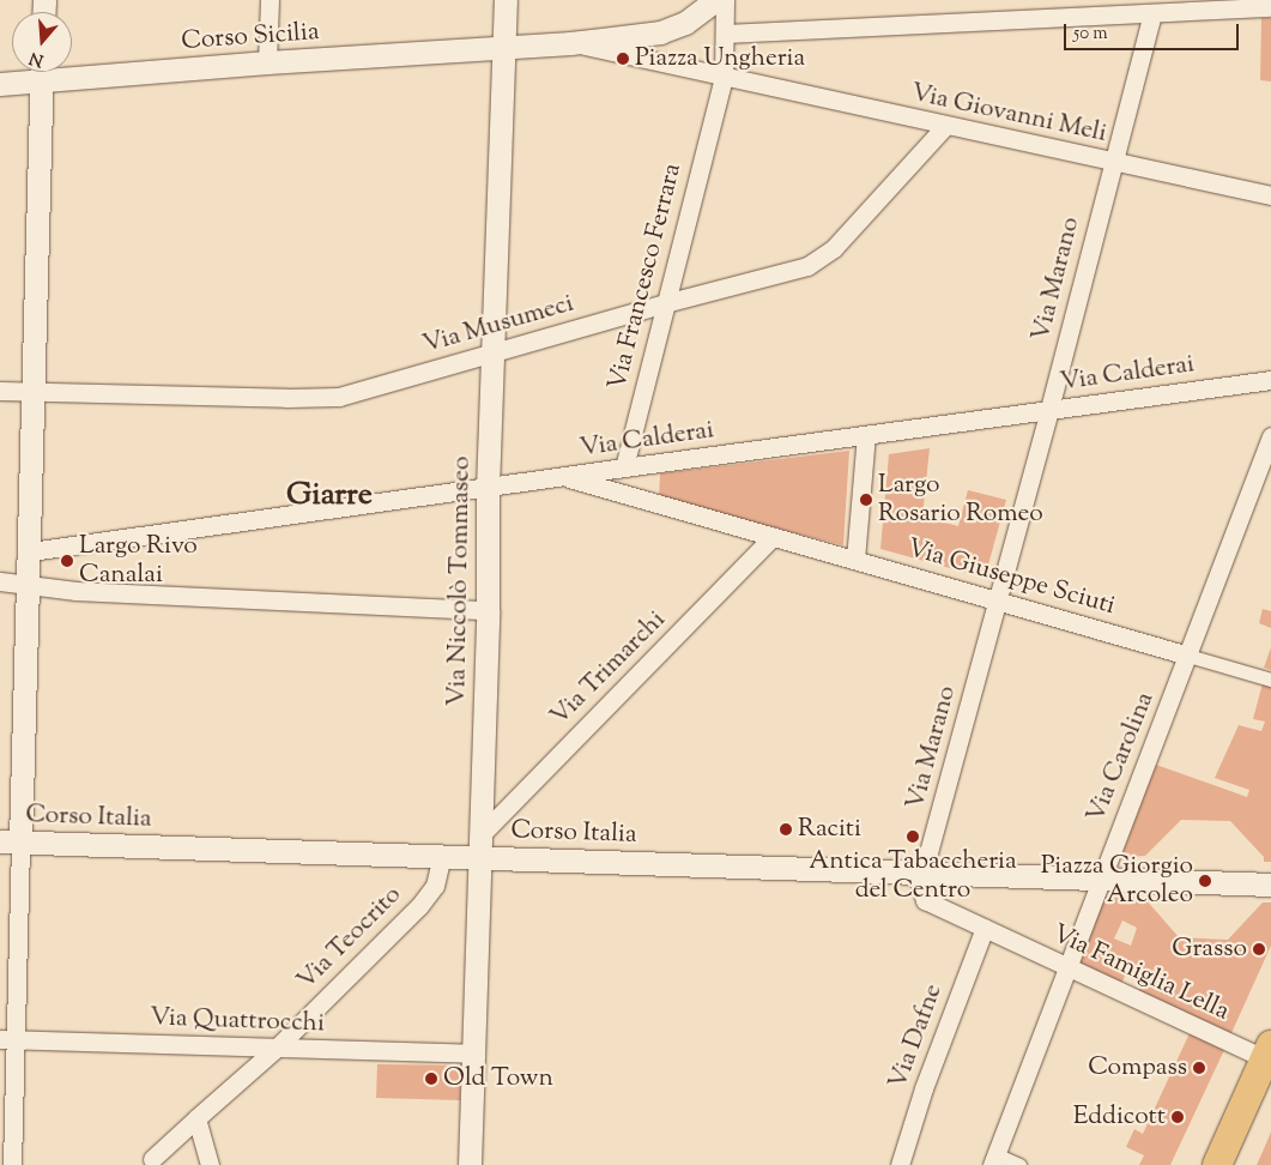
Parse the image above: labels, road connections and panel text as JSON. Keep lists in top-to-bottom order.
{
  "streets": {
    "street": [
      "Corso Sicilia",
      "Via Giovanni Meli",
      "Via Francesco Ferrara",
      "Via Marano",
      "Via Musumeci",
      "Via Calderai",
      "Via Giuseppe Sciuti",
      "Via Niccolò Tommaseo",
      "Via Trimarchi",
      "Via Carolina",
      "Corso Italia",
      "Via Teocrito",
      "Via Famiglia Lella",
      "Via Quattrocchi",
      "Via Dafne"
    ]
  },
  "crossings": [
    ["Corso Sicilia", "Via Giovanni Meli"],
    ["Corso Sicilia", "Via Niccolò Tommaseo"],
    ["Via Giovanni Meli", "Via Francesco Ferrara"],
    ["Via Giovanni Meli", "Via Marano"],
    ["Via Giovanni Meli", "Via Musumeci"],
    ["Via Francesco Ferrara", "Via Musumeci"],
    ["Via Francesco Ferrara", "Via Calderai"],
    ["Via Marano", "Via Calderai"],
    ["Via Marano", "Via Giuseppe Sciuti"],
    ["Via Marano", "Corso Italia"],
    ["Via Marano", "Via Famiglia Lella"],
    ["Via Musumeci", "Via Niccolò Tommaseo"],
    ["Via Calderai", "Via Giuseppe Sciuti"],
    ["Via Calderai", "Via Niccolò Tommaseo"],
    ["Via Giuseppe Sciuti", "Via Trimarchi"],
    ["Via Giuseppe Sciuti", "Via Carolina"],
    ["Via Niccolò Tommaseo", "Via Trimarchi"],
    ["Via Niccolò Tommaseo", "Corso Italia"],
    ["Via Niccolò Tommaseo", "Via Quattrocchi"],
    ["Via Trimarchi", "Corso Italia"],
    ["Via Carolina", "Corso Italia"],
    ["Via Carolina", "Via Famiglia Lella"],
    ["Corso Italia", "Via Teocrito"],
    ["Corso Italia", "Via Famiglia Lella"],
    ["Via Teocrito", "Via Quattrocchi"],
    ["Via Famiglia Lella", "Via Dafne"]
  ],
  "districts": ["Giarre"],
  "places": [
    "Piazza Ungheria",
    "Largo Rosario Romeo",
    "Largo Rivo Canalai",
    "Raciti",
    "Antica Tabaccheria del Centro",
    "Piazza Giorgio Arcoleo",
    "Grasso",
    "Compass",
    "Old Town",
    "Eddicott"
  ],
  "scale_bar": "50 m",
  "north": "bottom"
}
